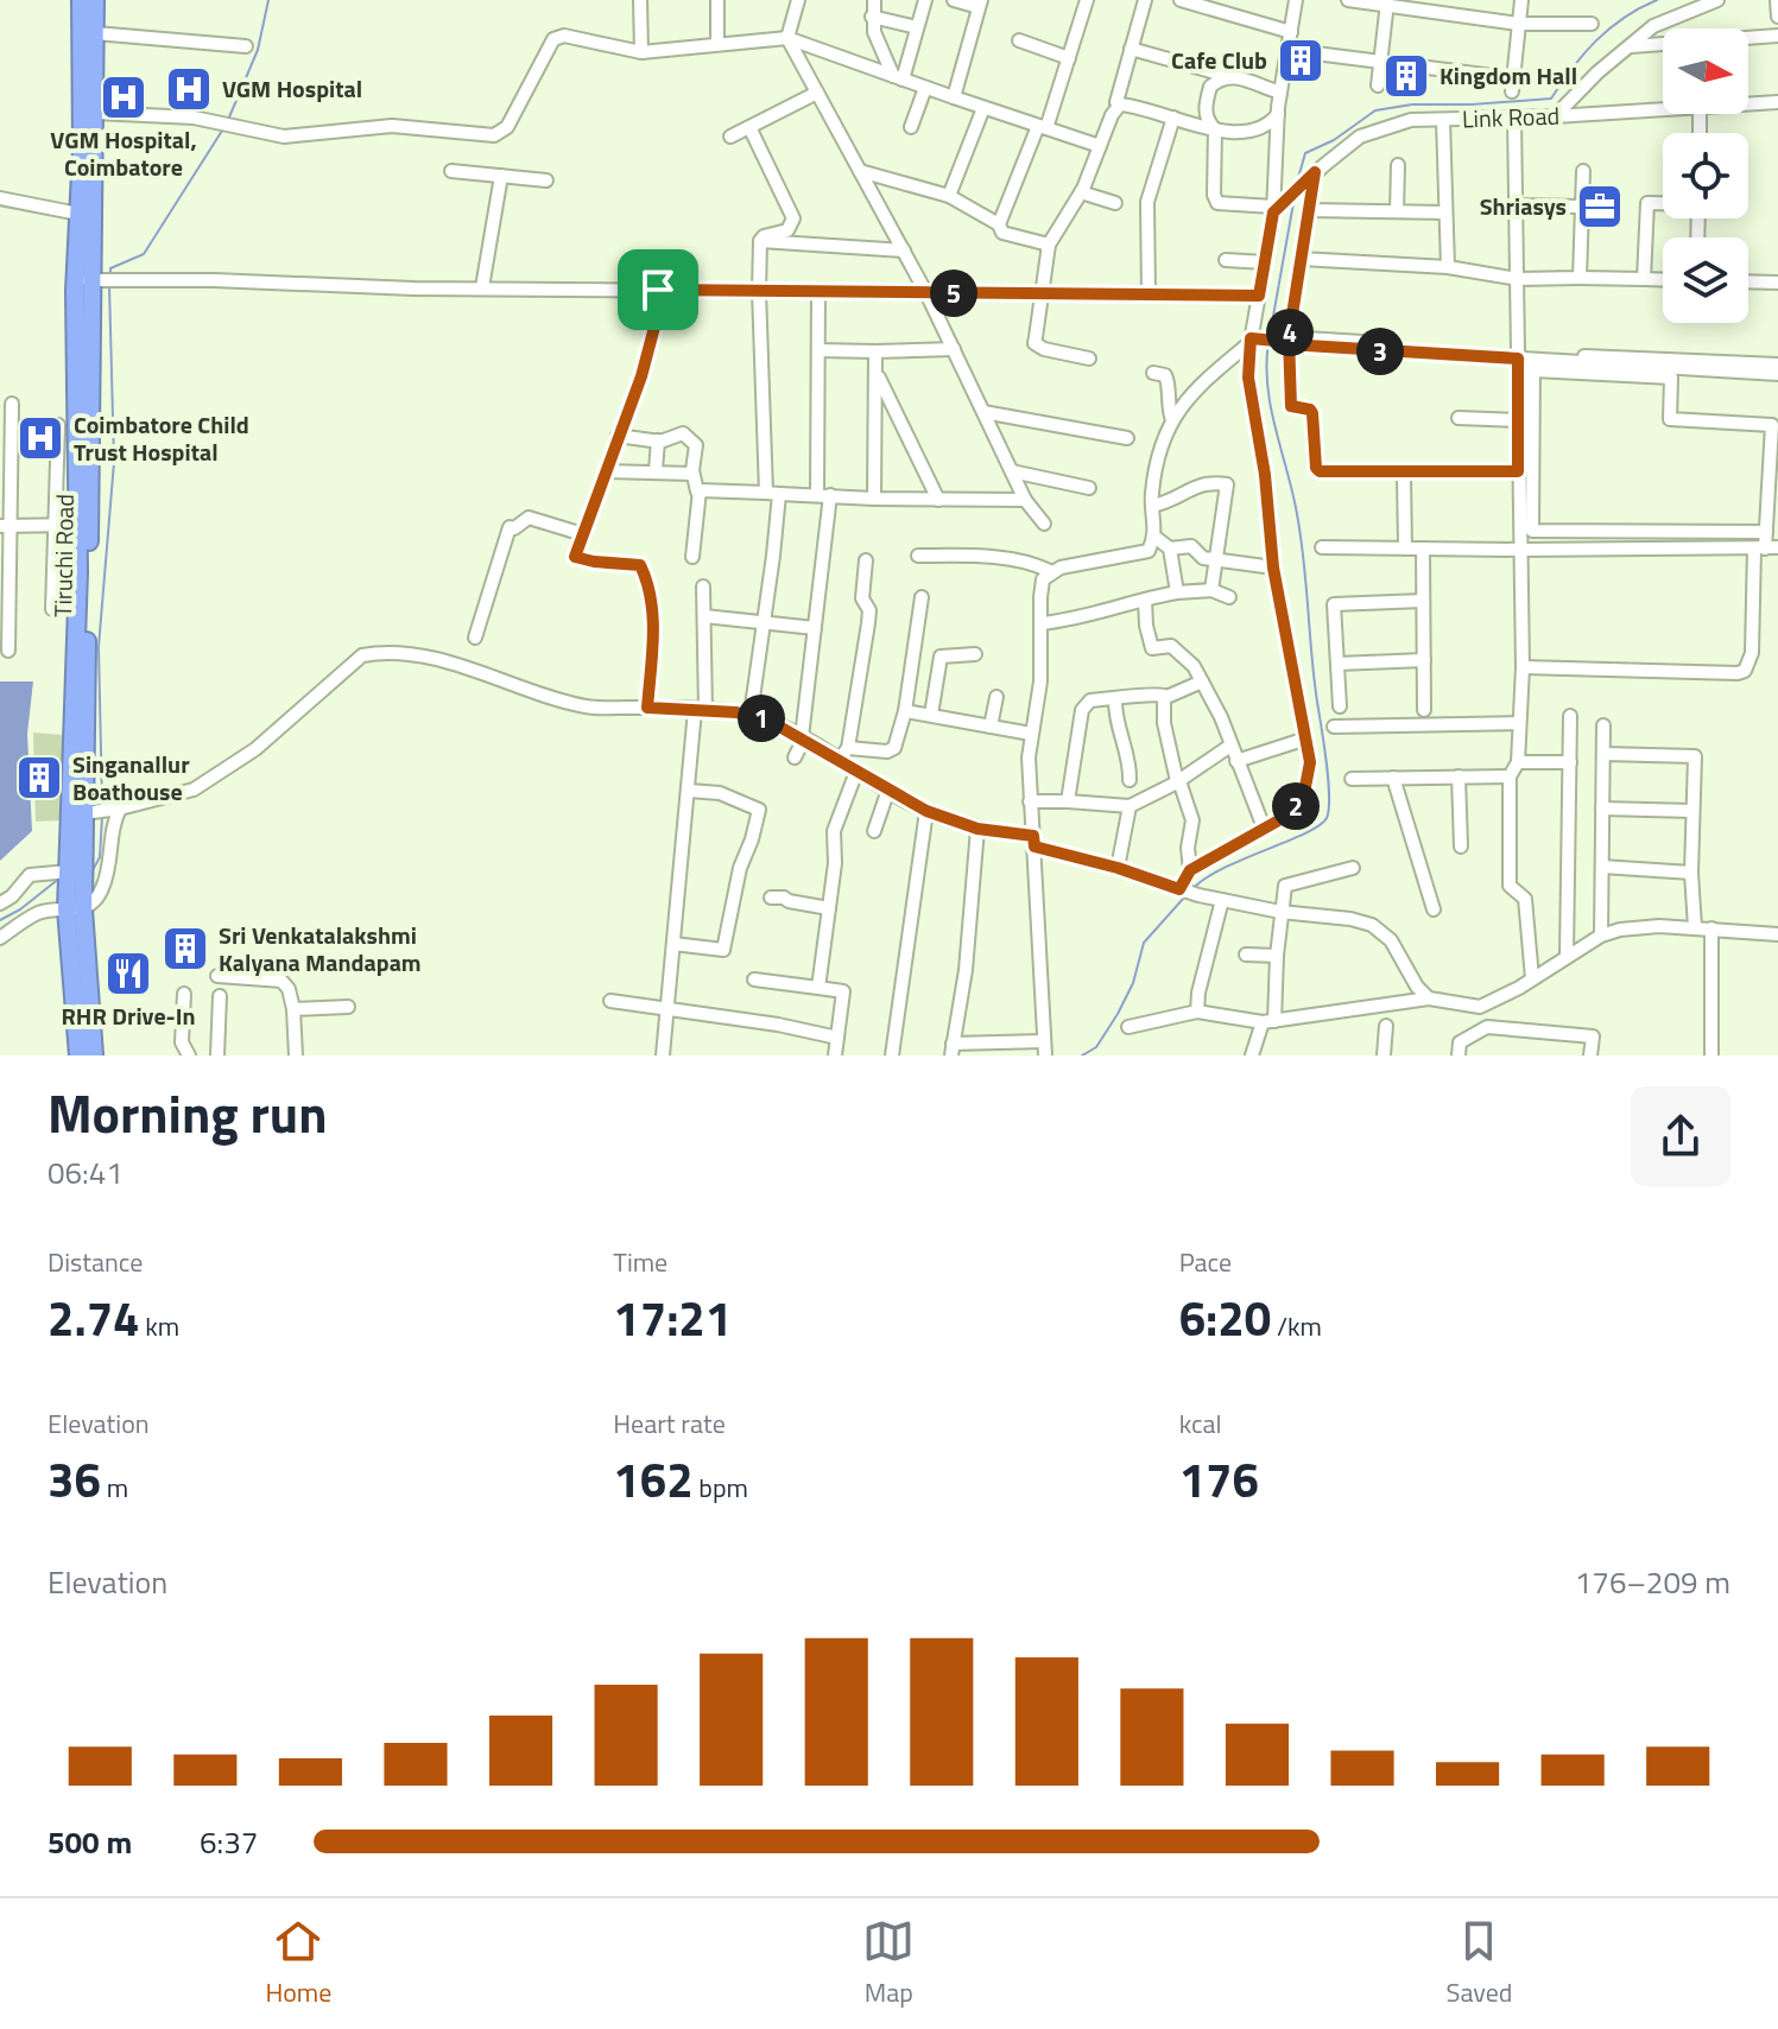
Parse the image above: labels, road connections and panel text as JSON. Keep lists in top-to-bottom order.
{
  "streets": {
    "highway": ["Tiruchi Road"],
    "street": ["Link Road"]
  },
  "places": {
    "building": [
      "Cafe Club",
      "Kingdom Hall",
      "Singanallur Boathouse",
      "Sri Venkatalakshmi Kalyana Mandapam"
    ],
    "hospital": ["VGM Hospital", "VGM Hospital, Coimbatore", "Coimbatore Child Trust Hospital"],
    "office": ["Shriasys"],
    "restaurant": ["RHR Drive-In"]
  },
  "north": "right",
  "page": {
    "pins": [
      "5",
      "4",
      "3",
      "1",
      "2"
    ],
    "heading": ["Morning run", "06:41"],
    "stats": [
      ["Distance", "2.74 km"],
      ["Time", "17:21"],
      ["Pace", "6:20 /km"],
      ["Elevation", "36 m"],
      ["Heart rate", "162 bpm"],
      ["kcal", "176"]
    ],
    "chart": ["Elevation", "176–209 m"],
    "list": [
      {
        "name": "500 m",
        "note": "6:37"
      }
    ],
    "tabs": ["Home", "Map", "Saved"]
  }
}
